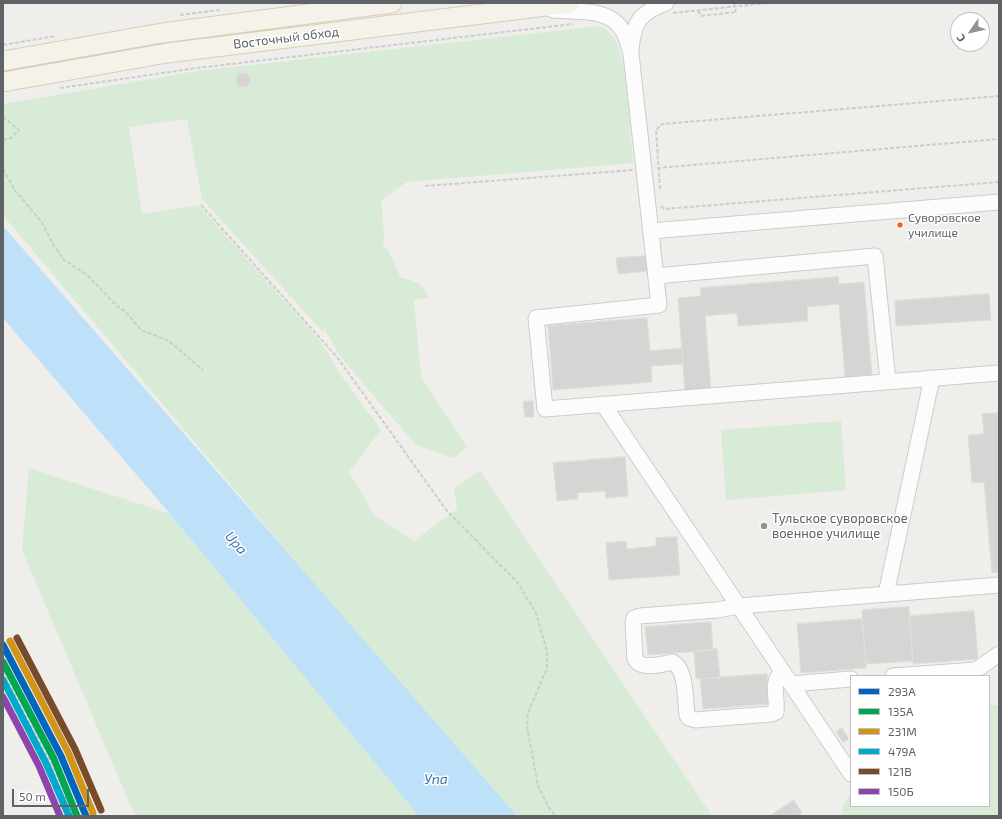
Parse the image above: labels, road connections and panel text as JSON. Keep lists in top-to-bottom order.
{
  "streets": {
    "main road": ["Восточный обход"]
  },
  "water": ["Upa", "Упа"],
  "places": ["Суворовское училище", "Тульское суворовское военное училище"],
  "lines": [
    "transit line 121В",
    "transit line 231М",
    "transit line 293А",
    "transit line 135А",
    "transit line 479А",
    "transit line 150Б"
  ],
  "legend": [
    "293А",
    "135А",
    "231М",
    "479А",
    "121В",
    "150Б"
  ],
  "scale_bar": "50 m",
  "north": "bottom left"
}
